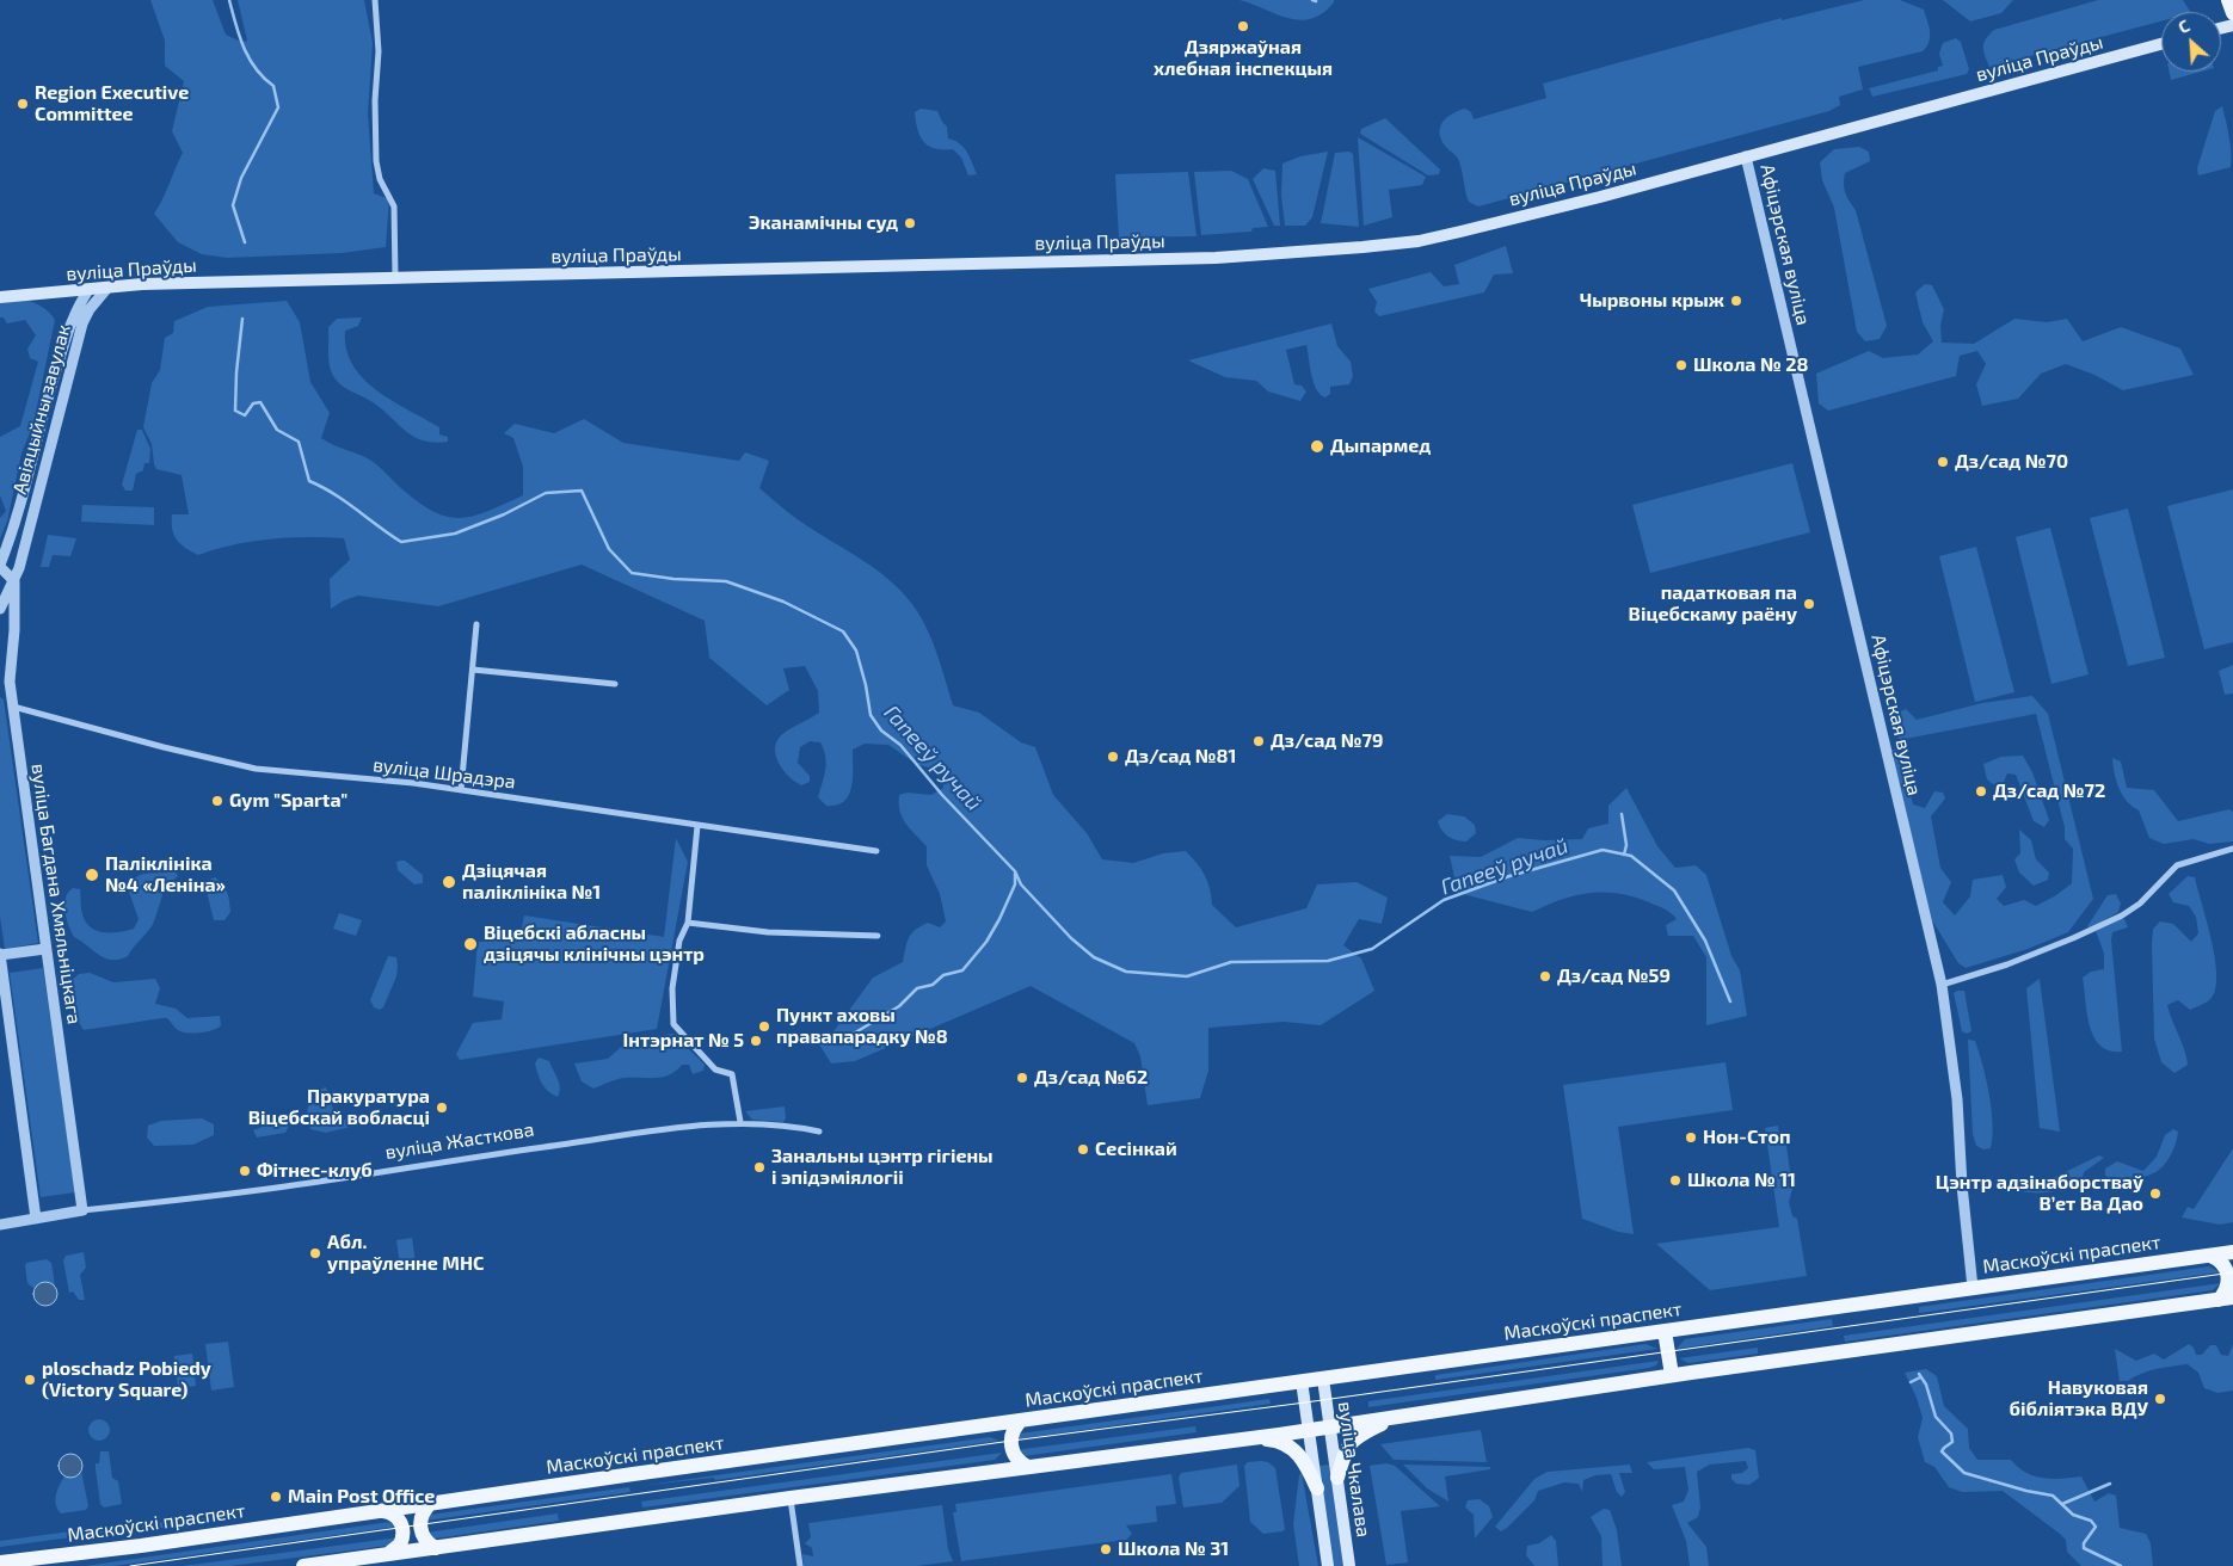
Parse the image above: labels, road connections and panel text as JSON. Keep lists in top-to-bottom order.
{
  "streets": {
    "main road": ["вуліца Праўды", "Маскоўскі праспект", "вуліца Чкалава"],
    "street": [
      "Афіцэрская вуліца",
      "Авіяцыйны завулак",
      "вуліца Шрадэра",
      "вуліца Багдана Хмяльніцкага",
      "вуліца Жасткова"
    ]
  },
  "crossings": [
    ["вуліца Праўды", "Афіцэрская вуліца"],
    ["вуліца Праўды", "Авіяцыйны завулак"],
    ["Афіцэрская вуліца", "Маскоўскі праспект"],
    ["Авіяцыйны завулак", "вуліца Багдана Хмяльніцкага"],
    ["вуліца Шрадэра", "вуліца Багдана Хмяльніцкага"],
    ["вуліца Багдана Хмяльніцкага", "вуліца Жасткова"],
    ["Маскоўскі праспект", "вуліца Чкалава"]
  ],
  "water": ["Гапееў ручай"],
  "places": [
    "Дзяржаўная хлебная інспекцыя",
    "Region Executive Committee",
    "Эканамічны суд",
    "Чырвоны крыж",
    "Школа № 28",
    "Дыпармед",
    "Дз/сад №70",
    "падатковая па Віцебскаму раёну",
    "Дз/сад №79",
    "Дз/сад №81",
    "Дз/сад №72",
    "Gym \"Sparta\"",
    "Паліклініка №4 «Леніна»",
    "Дзіцячая паліклініка №1",
    "Віцебскі абласны дзіцячы клінічны цэнтр",
    "Дз/сад №59",
    "Пункт аховы правапарадку №8",
    "Інтэрнат № 5",
    "Дз/сад №62",
    "Пракуратура Віцебскай вобласці",
    "Нон-Стоп",
    "Сесінкай",
    "Занальны цэнтр гігіены і эпідэміялогіі",
    "Фітнес-клуб",
    "Школа № 11",
    "Цэнтр адзінаборстваў Вʼет Ва Дао",
    "Абл. упраўленне МНС",
    "ploschadz Pobiedy (Victory Square)",
    "Навуковая бібліятэка ВДУ",
    "Main Post Office",
    "Школа № 31"
  ],
  "north": "top left"
}
